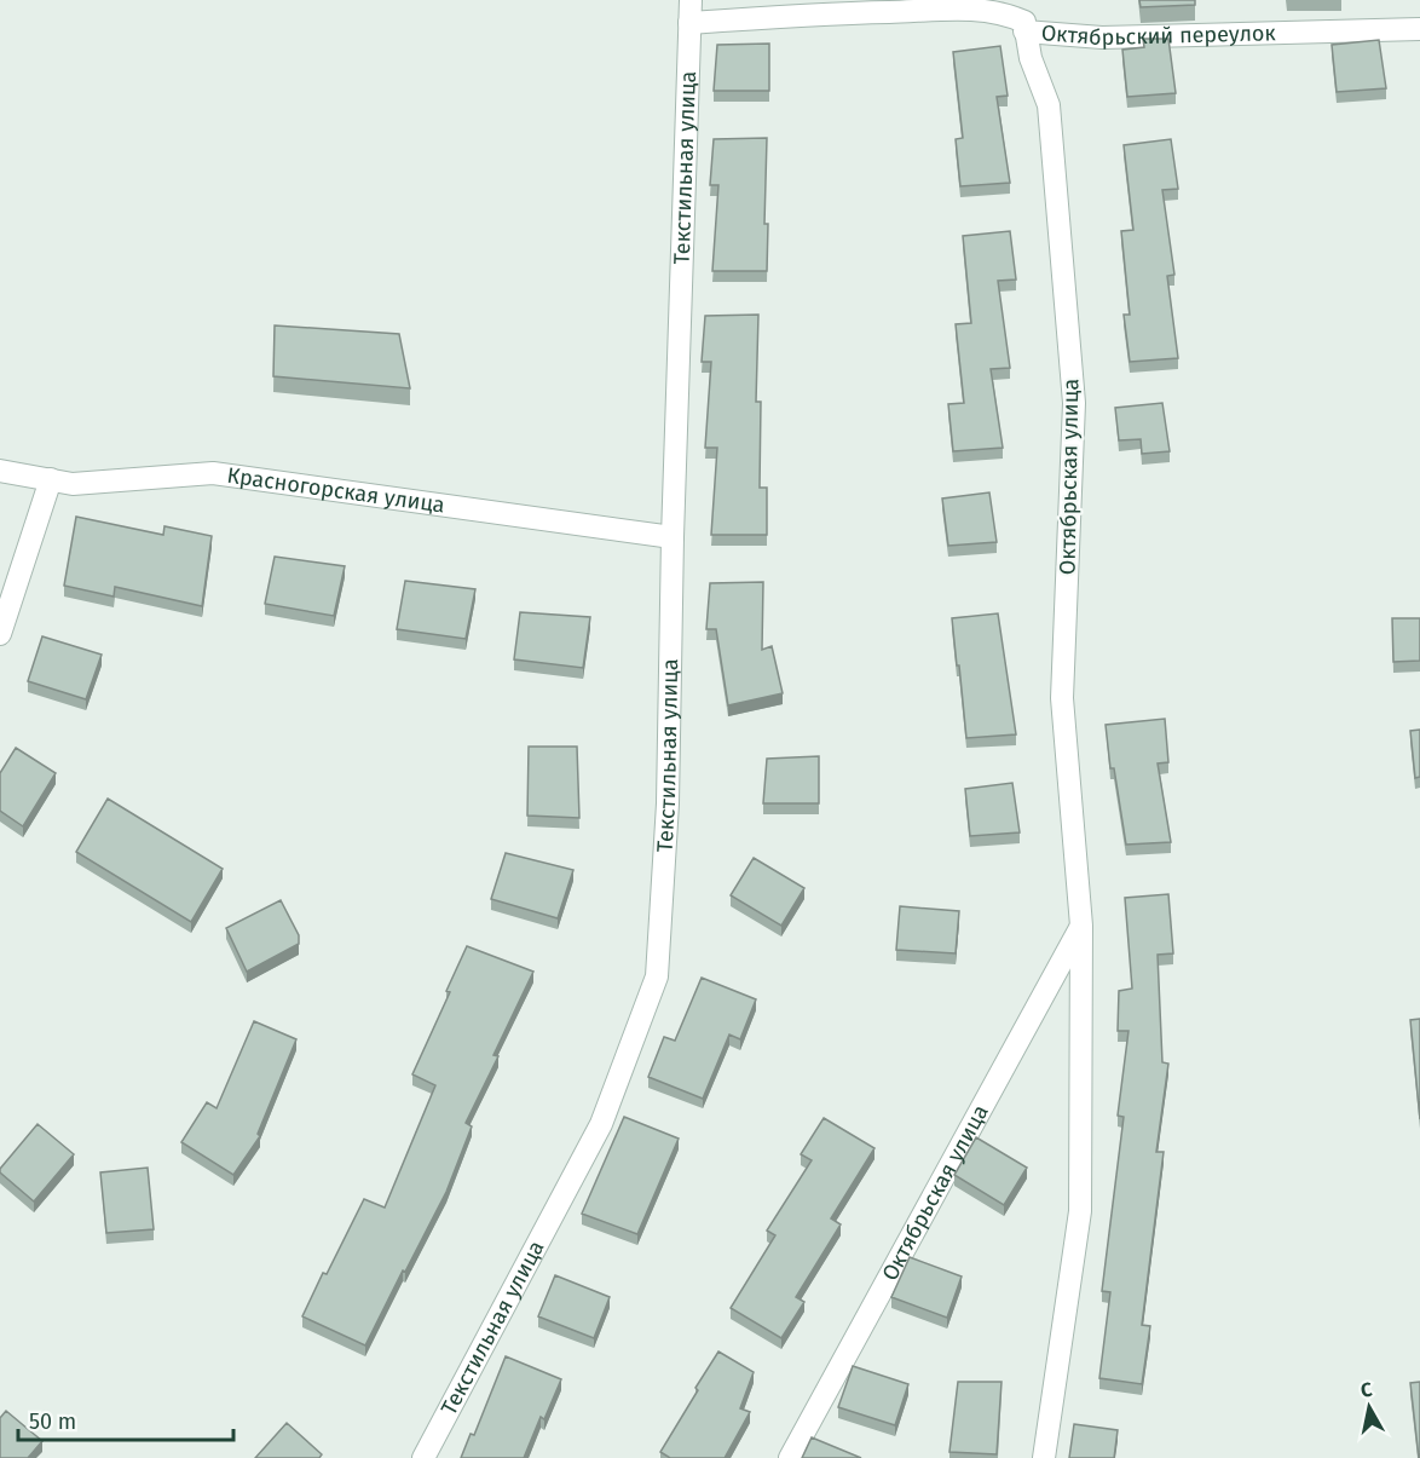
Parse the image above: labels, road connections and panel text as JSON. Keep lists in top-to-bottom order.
{
  "streets": {
    "street": [
      "Октябрьский переулок",
      "Текстильная улица",
      "Октябрьская улица",
      "Красногорская улица"
    ]
  },
  "crossings": [
    ["Октябрьский переулок", "Текстильная улица"],
    ["Октябрьский переулок", "Октябрьская улица"],
    ["Текстильная улица", "Красногорская улица"]
  ],
  "scale_bar": "50 m",
  "north": "top"
}
